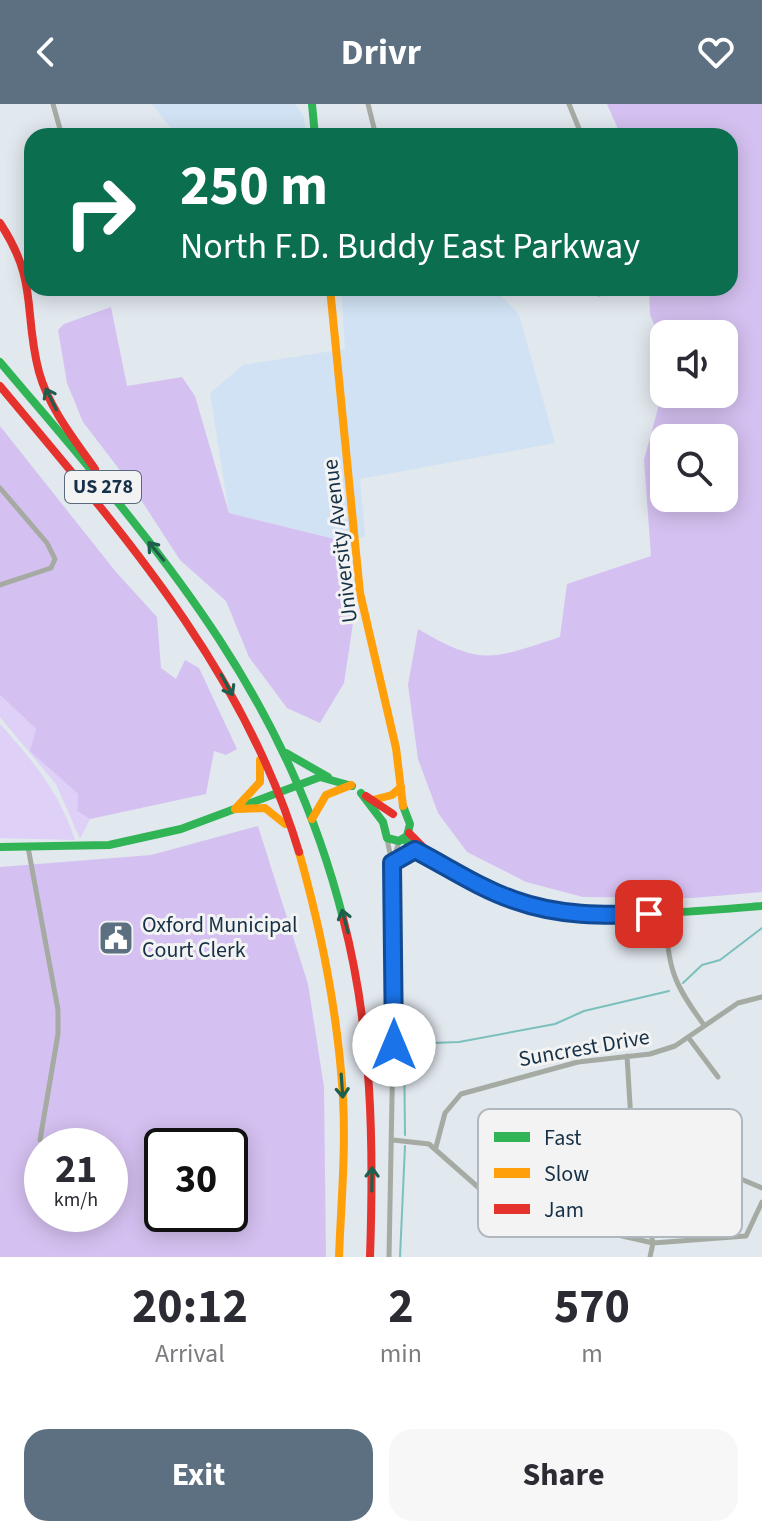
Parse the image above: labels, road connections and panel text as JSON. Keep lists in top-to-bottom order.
{
  "streets": {
    "main road": ["US 278", "University Avenue"],
    "street": ["Suncrest Drive"]
  },
  "places": {
    "public building": ["Oxford Municipal Court Clerk"]
  },
  "legend": ["Fast", "Slow", "Jam"],
  "page": {
    "header": "Drivr",
    "turn": ["250 m", "North F.D. Buddy East Parkway"],
    "speed": "21 km/h",
    "limit": "30",
    "eta": [
      "20:12",
      "Arrival",
      "2",
      "min",
      "570",
      "m"
    ],
    "buttons": ["Exit", "Share"]
  }
}
